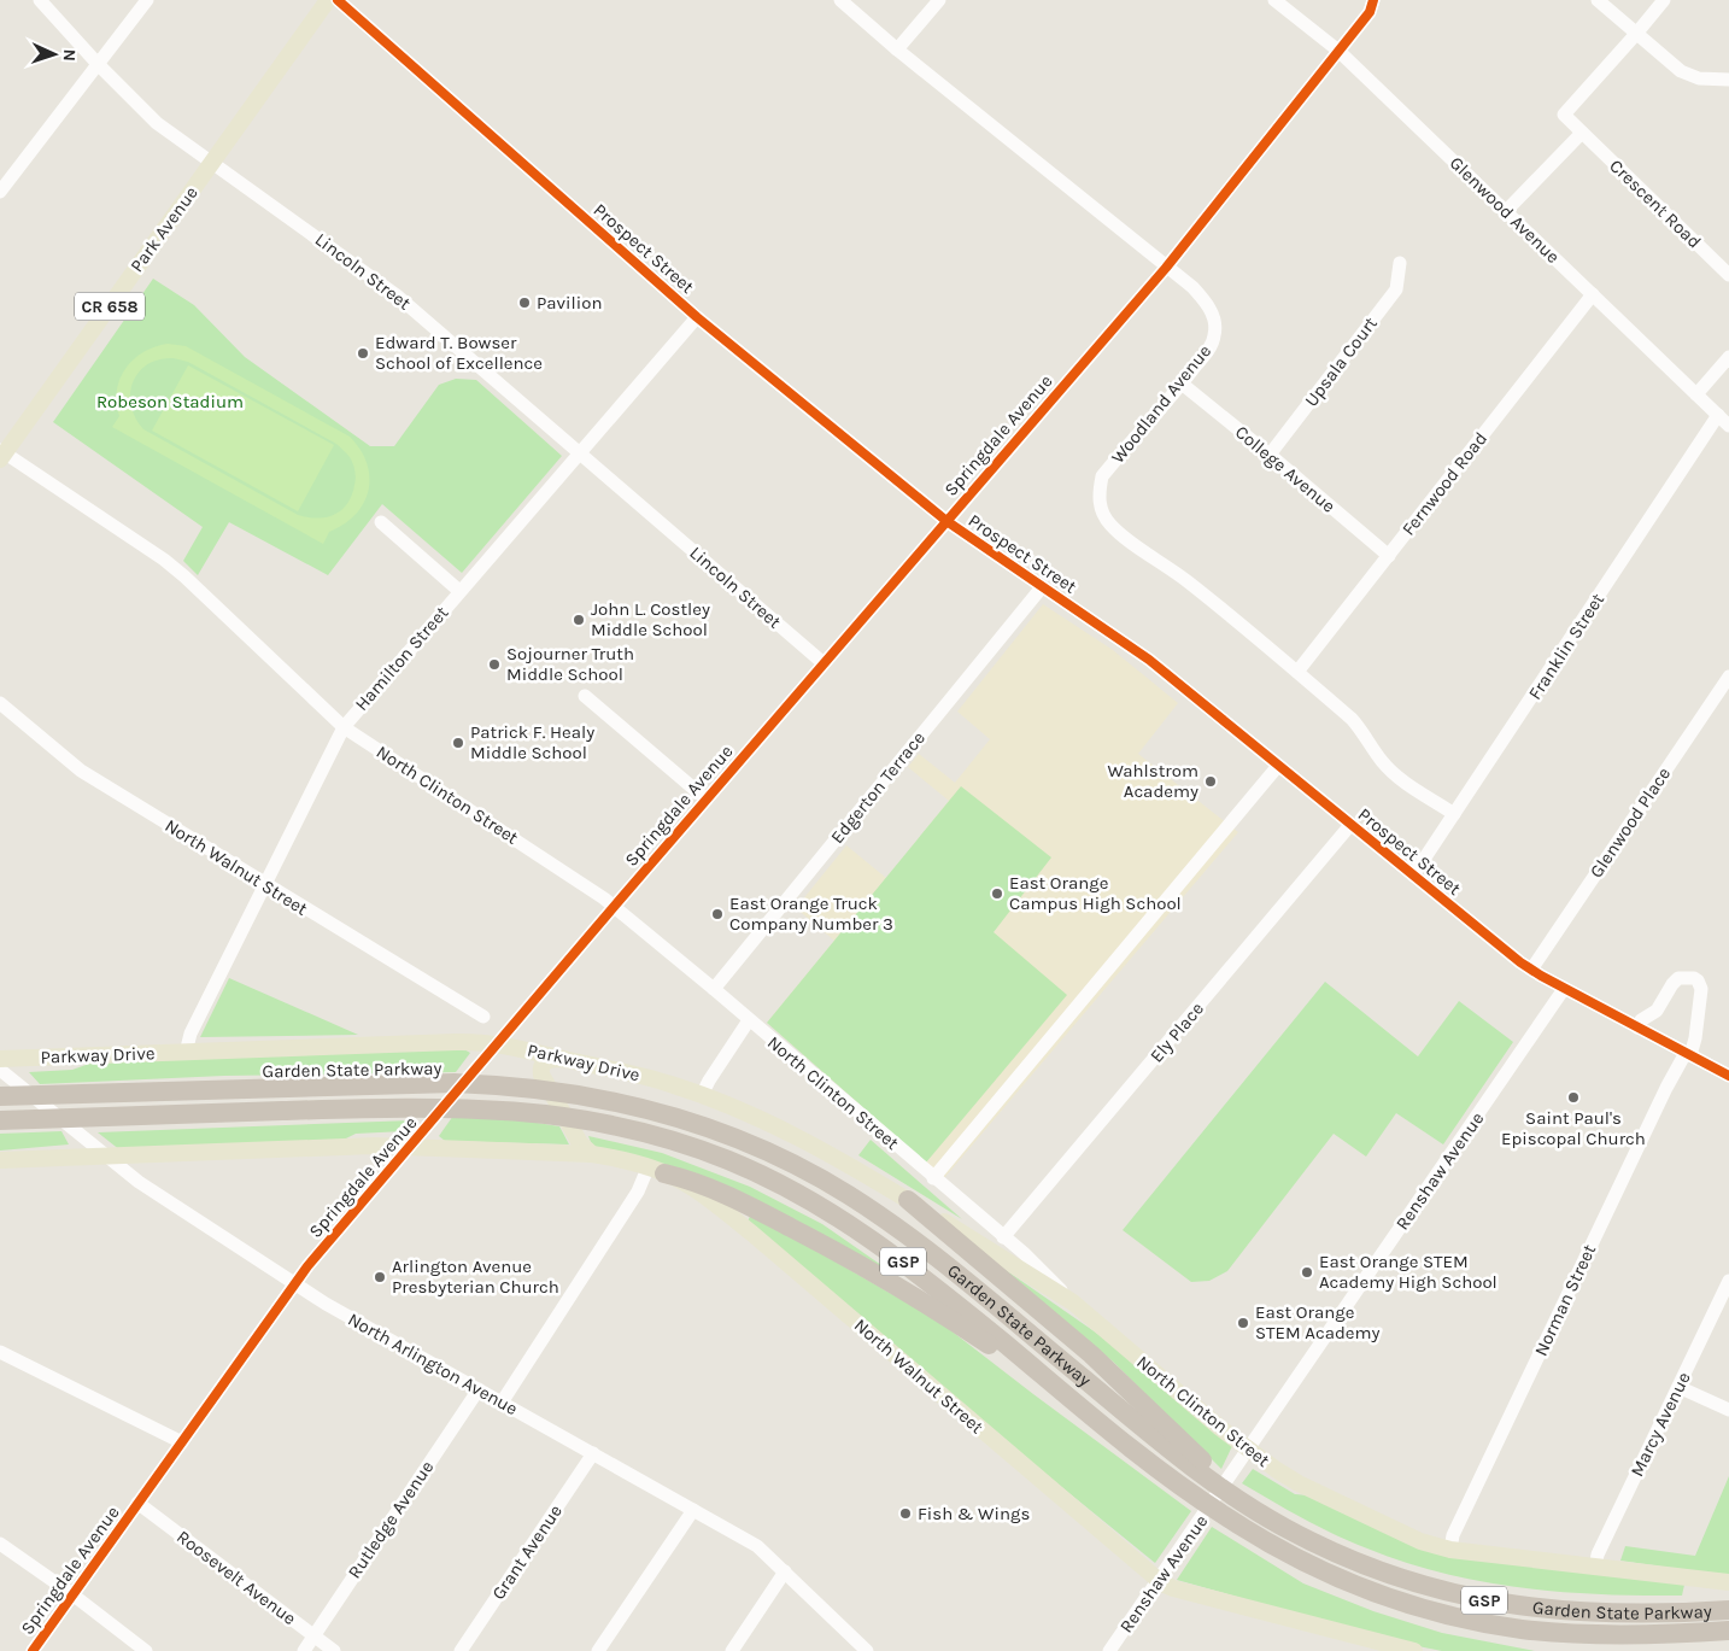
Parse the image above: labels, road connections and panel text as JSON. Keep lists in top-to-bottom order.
{
  "streets": {
    "highway": ["Garden State Parkway", "GSP"],
    "main road": [
      "Park Avenue",
      "CR 658",
      "North Clinton Street",
      "North Walnut Street",
      "Parkway Drive"
    ],
    "street": [
      "Crescent Road",
      "Glenwood Avenue",
      "Prospect Street",
      "Lincoln Street",
      "Upsala Court",
      "Woodland Avenue",
      "Springdale Avenue",
      "College Avenue",
      "Fernwood Road",
      "Franklin Street",
      "Hamilton Street",
      "Edgerton Terrace",
      "Glenwood Place",
      "Ely Place",
      "Renshaw Avenue",
      "Norman Street",
      "North Arlington Avenue",
      "Marcy Avenue",
      "Rutledge Avenue",
      "Grant Avenue",
      "Roosevelt Avenue"
    ]
  },
  "crossings": [
    ["Glenwood Avenue", "Springdale Avenue"],
    ["Glenwood Avenue", "Fernwood Road"],
    ["Glenwood Avenue", "Franklin Street"],
    ["Park Avenue", "Lincoln Street"],
    ["Park Avenue", "North Clinton Street"],
    ["Prospect Street", "Springdale Avenue"],
    ["Prospect Street", "Franklin Street"],
    ["Prospect Street", "Hamilton Street"],
    ["Prospect Street", "Edgerton Terrace"],
    ["Prospect Street", "Glenwood Place"],
    ["Prospect Street", "Ely Place"],
    ["Prospect Street", "Renshaw Avenue"],
    ["Prospect Street", "Norman Street"],
    ["Lincoln Street", "Springdale Avenue"],
    ["Lincoln Street", "Hamilton Street"],
    ["Upsala Court", "College Avenue"],
    ["Woodland Avenue", "Springdale Avenue"],
    ["Woodland Avenue", "College Avenue"],
    ["Woodland Avenue", "Fernwood Road"],
    ["Woodland Avenue", "Franklin Street"],
    ["Springdale Avenue", "North Clinton Street"],
    ["Springdale Avenue", "North Walnut Street"],
    ["Springdale Avenue", "Parkway Drive"],
    ["Springdale Avenue", "North Arlington Avenue"],
    ["Springdale Avenue", "Roosevelt Avenue"],
    ["College Avenue", "Fernwood Road"],
    ["Hamilton Street", "North Clinton Street"],
    ["Hamilton Street", "North Walnut Street"],
    ["Hamilton Street", "Parkway Drive"],
    ["Edgerton Terrace", "North Clinton Street"],
    ["North Clinton Street", "Ely Place"],
    ["North Clinton Street", "Parkway Drive"],
    ["North Clinton Street", "Renshaw Avenue"],
    ["North Clinton Street", "Norman Street"],
    ["North Clinton Street", "Marcy Avenue"],
    ["North Walnut Street", "Renshaw Avenue"],
    ["North Arlington Avenue", "Rutledge Avenue"],
    ["North Arlington Avenue", "Grant Avenue"],
    ["Rutledge Avenue", "Roosevelt Avenue"]
  ],
  "parks": ["Robeson Stadium"],
  "places": [
    "Pavilion",
    "Edward T. Bowser School of Excellence",
    "John L. Costley Middle School",
    "Sojourner Truth Middle School",
    "Patrick F. Healy Middle School",
    "Wahlstrom Academy",
    "East Orange Campus High School",
    "East Orange Truck Company Number 3",
    "Saint Paul's Episcopal Church",
    "East Orange STEM Academy High School",
    "Arlington Avenue Presbyterian Church",
    "East Orange STEM Academy",
    "Fish & Wings"
  ],
  "north": "right"
}
